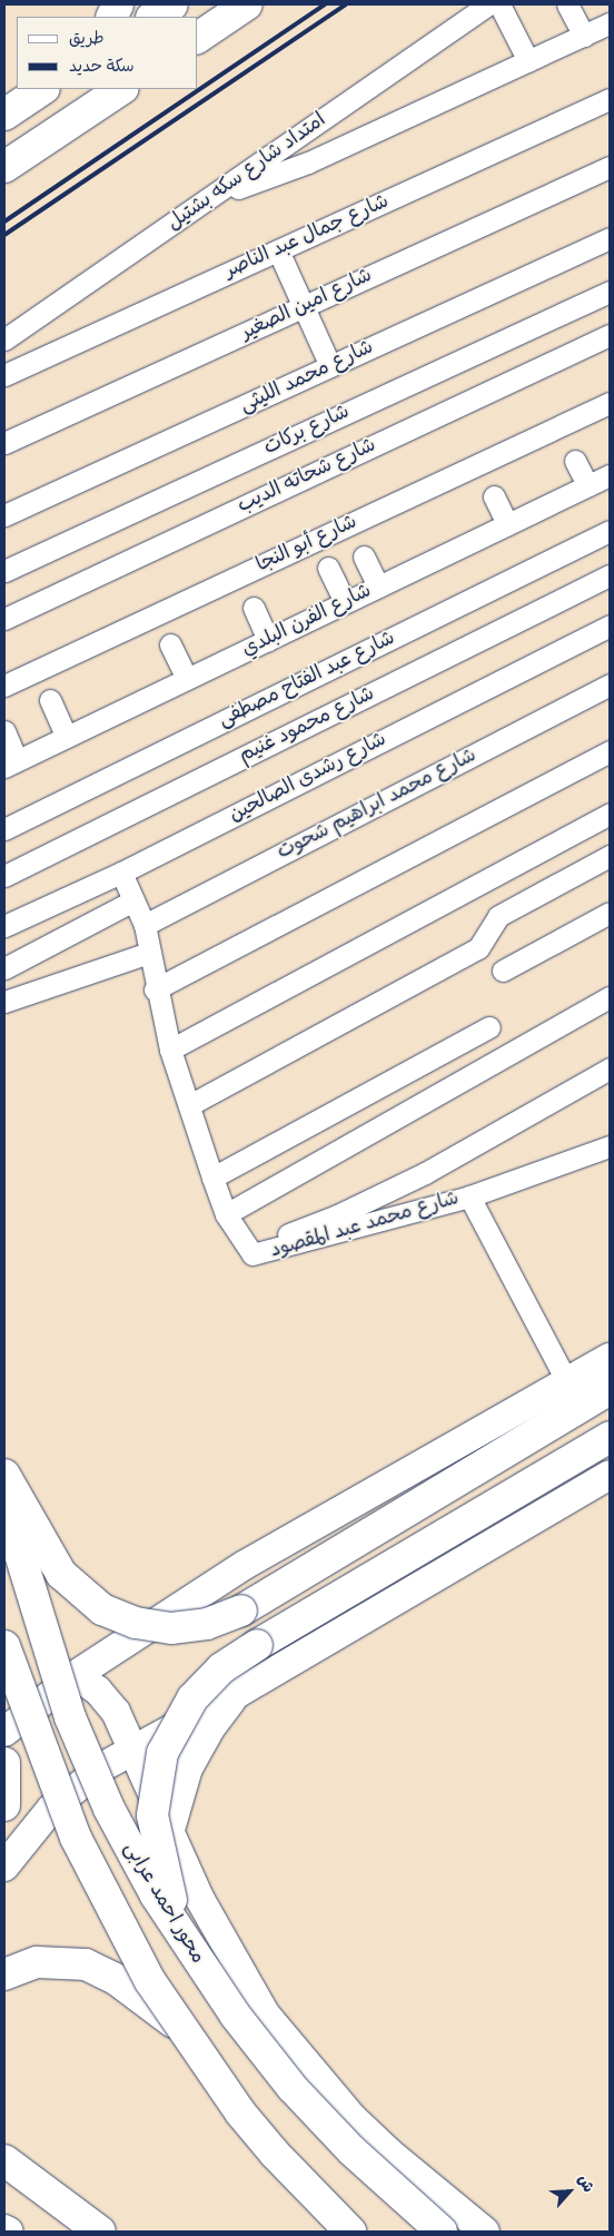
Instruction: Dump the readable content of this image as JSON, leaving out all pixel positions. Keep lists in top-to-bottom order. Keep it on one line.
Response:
{"streets":{"main road":["محور احمد عرابى"],"street":["امتداد شارع سكه بشتيل","شارع جمال عبد الناصر","شارع امين الصغير","شارع محمد الليثى","شارع بركات","شارع شحاته الديب","شارع أبو النجا","شارع الفرن البلدي","شارع عبد الفتاح مصطفى","شارع محمود غنيم","شارع رشدى الصالحين","شارع محمد ابراهيم شحوت","شارع محمد عبد المقصود"]},"crossings":[["شارع رشدى الصالحين","شارع محمد عبد المقصود"],["شارع محمد ابراهيم شحوت","شارع محمد عبد المقصود"]],"legend":["طريق","سكة حديد"],"north":"top right"}
